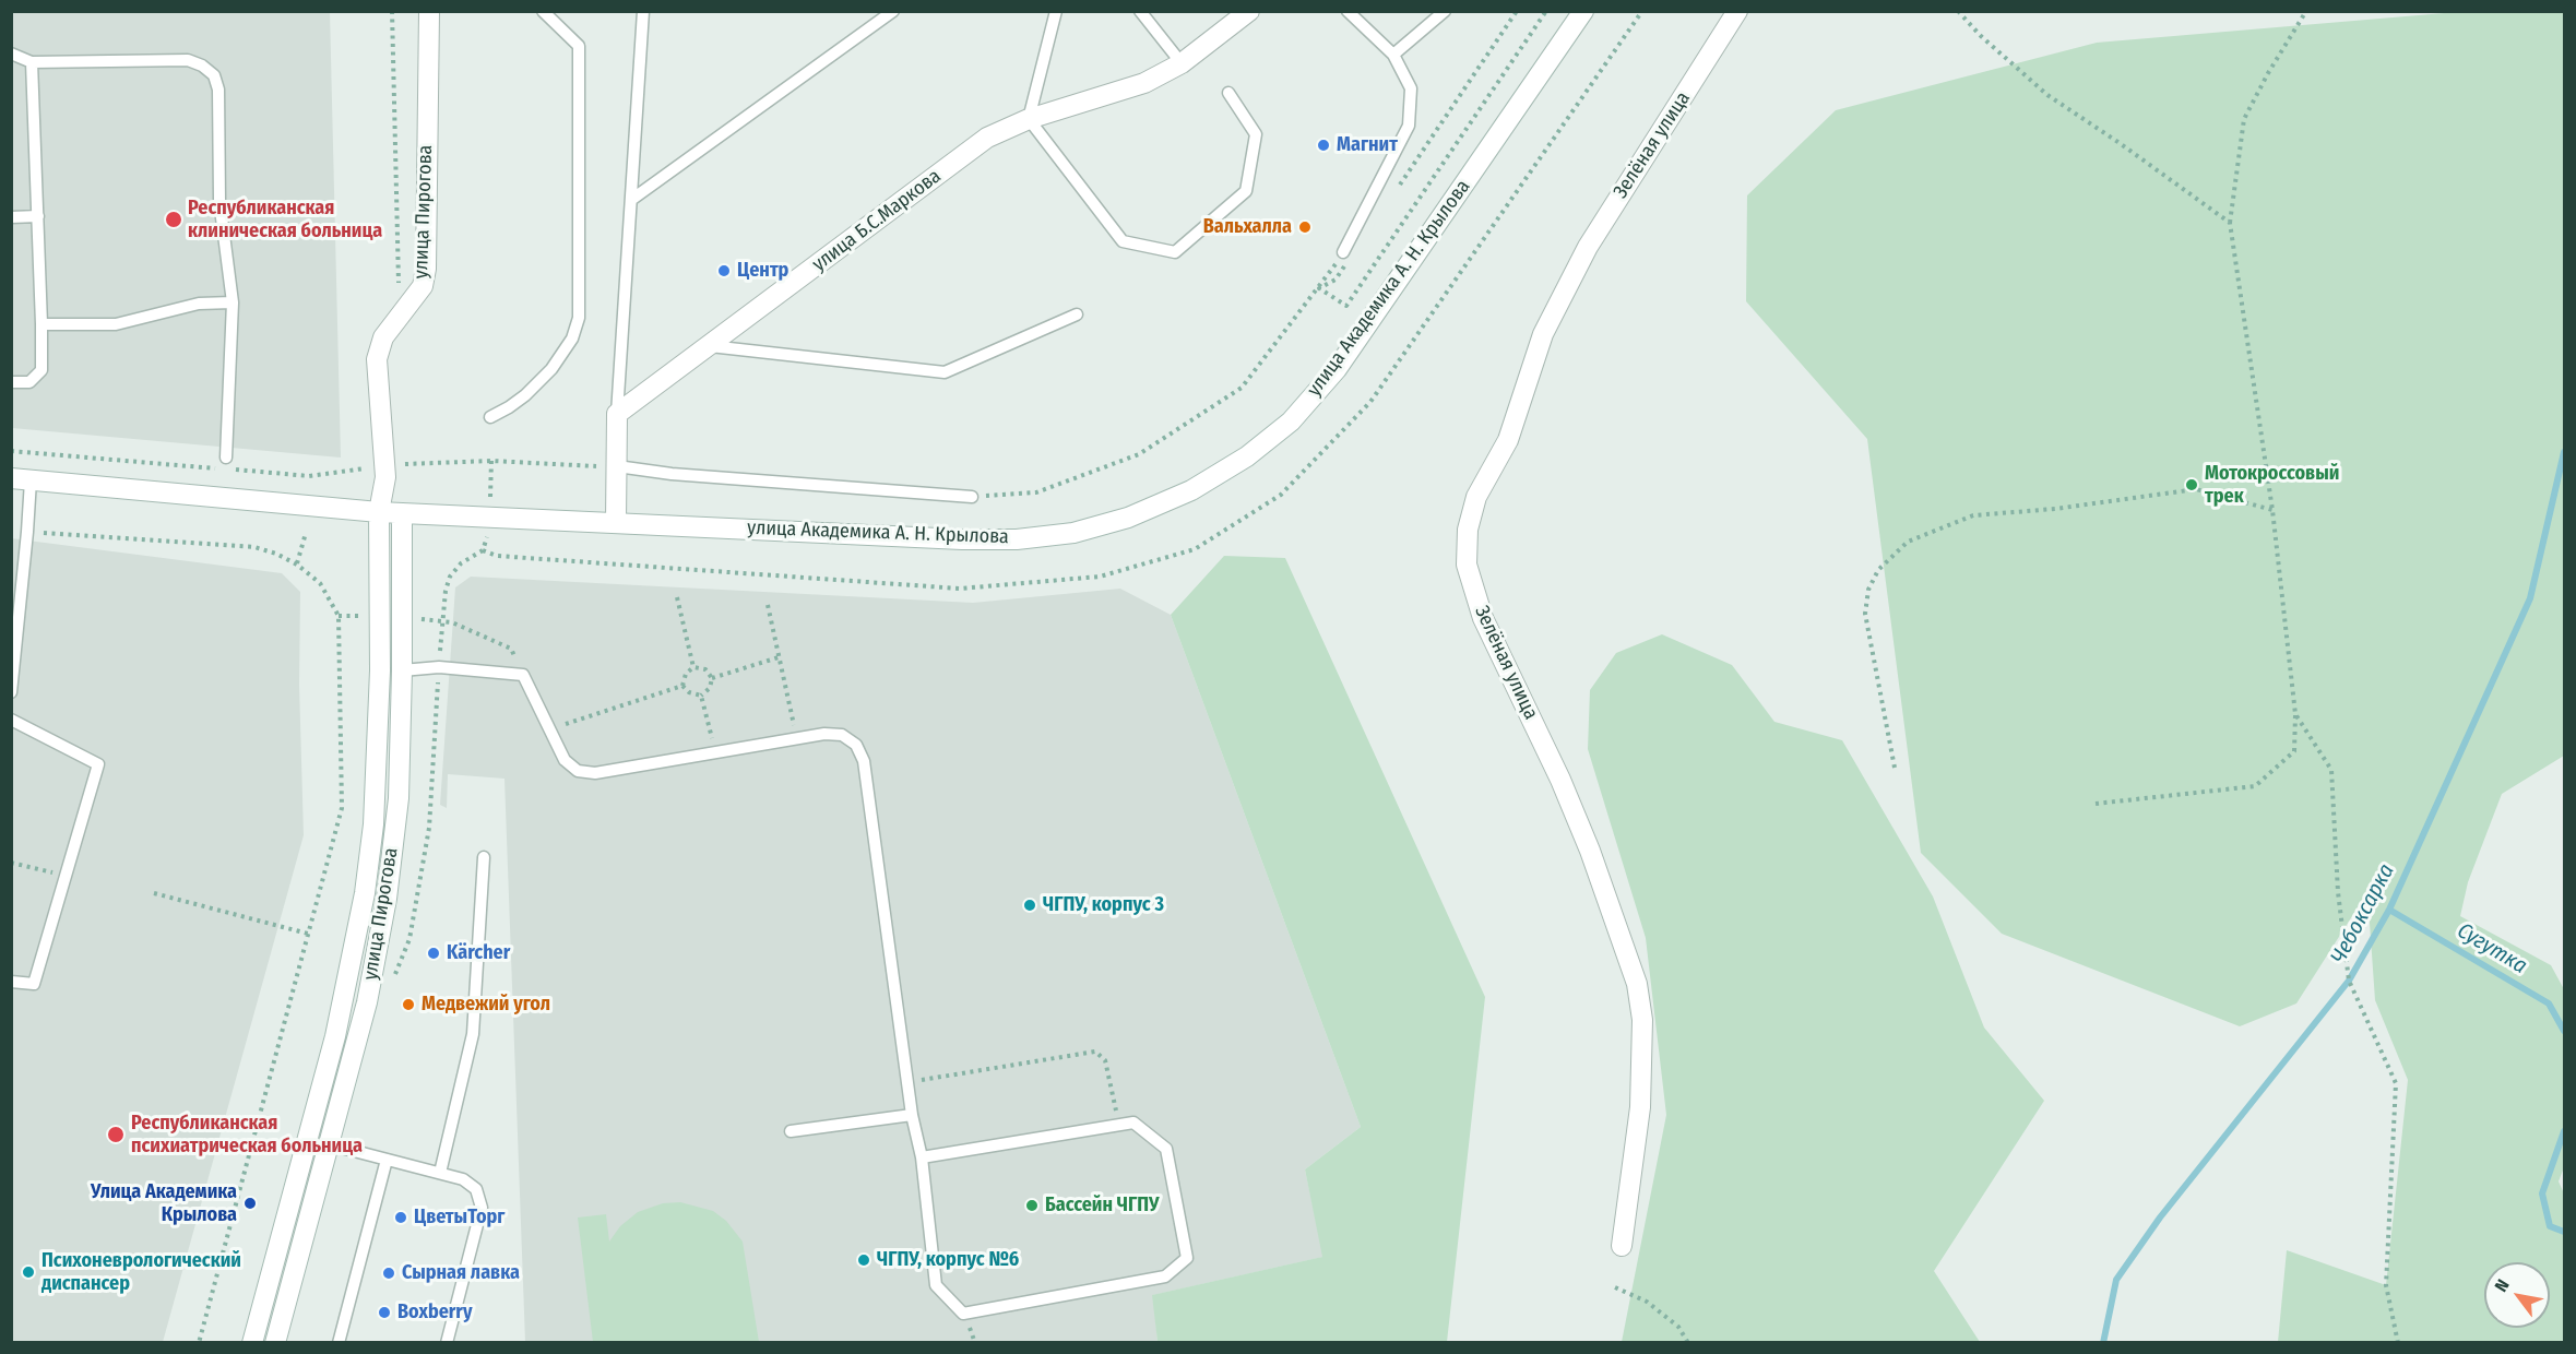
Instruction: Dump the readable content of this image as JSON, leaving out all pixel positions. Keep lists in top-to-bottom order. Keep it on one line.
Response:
{"streets":{"main road":["Зелёная улица","улица Пирогова","улица Б.С.Маркова","улица Академика А. Н. Крылова"]},"crossings":[["улица Пирогова","улица Академика А. Н. Крылова"]],"water":["Чебоксарка","Сугутка"],"places":["Магнит","Республиканская клиническая больница","Вальхалла","Центр","Мотокроссовый трек","ЧГПУ, корпус 3","Kärcher","Медвежий угол","Республиканская психиатрическая больница","Улица Академика Крылова","Бассейн ЧГПУ","ЦветыТорг","ЧГПУ, корпус №6","Психоневрологический диспансер","Сырная лавка","Boxberry"],"north":"top left"}
